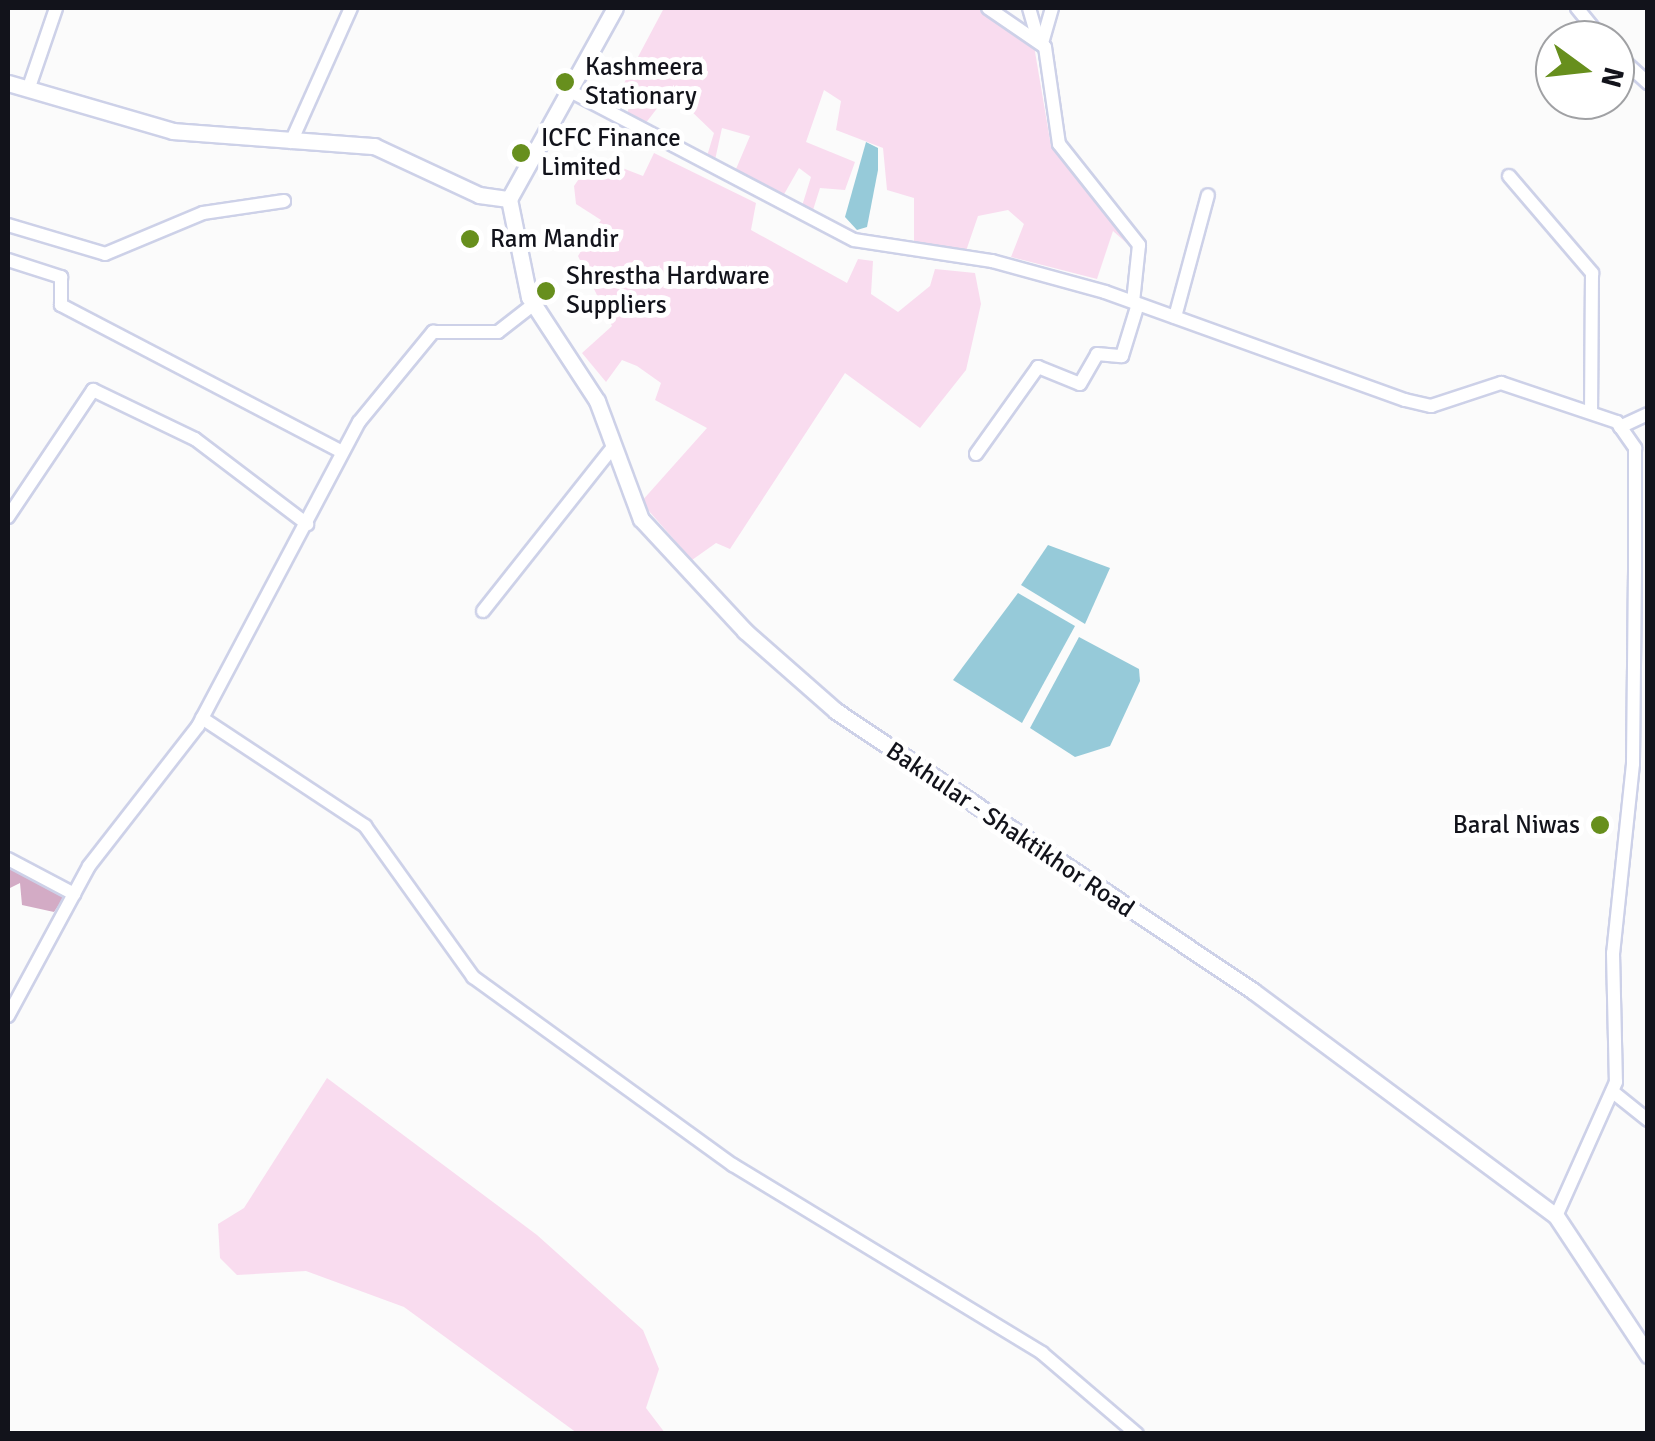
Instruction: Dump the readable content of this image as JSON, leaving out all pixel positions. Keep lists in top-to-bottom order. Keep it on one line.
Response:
{"streets":{"street":["Bakhular - Shaktikhor Road"]},"places":["Kashmeera Stationary","ICFC Finance Limited","Ram Mandir","Shrestha Hardware Suppliers","Baral Niwas"],"north":"right"}
